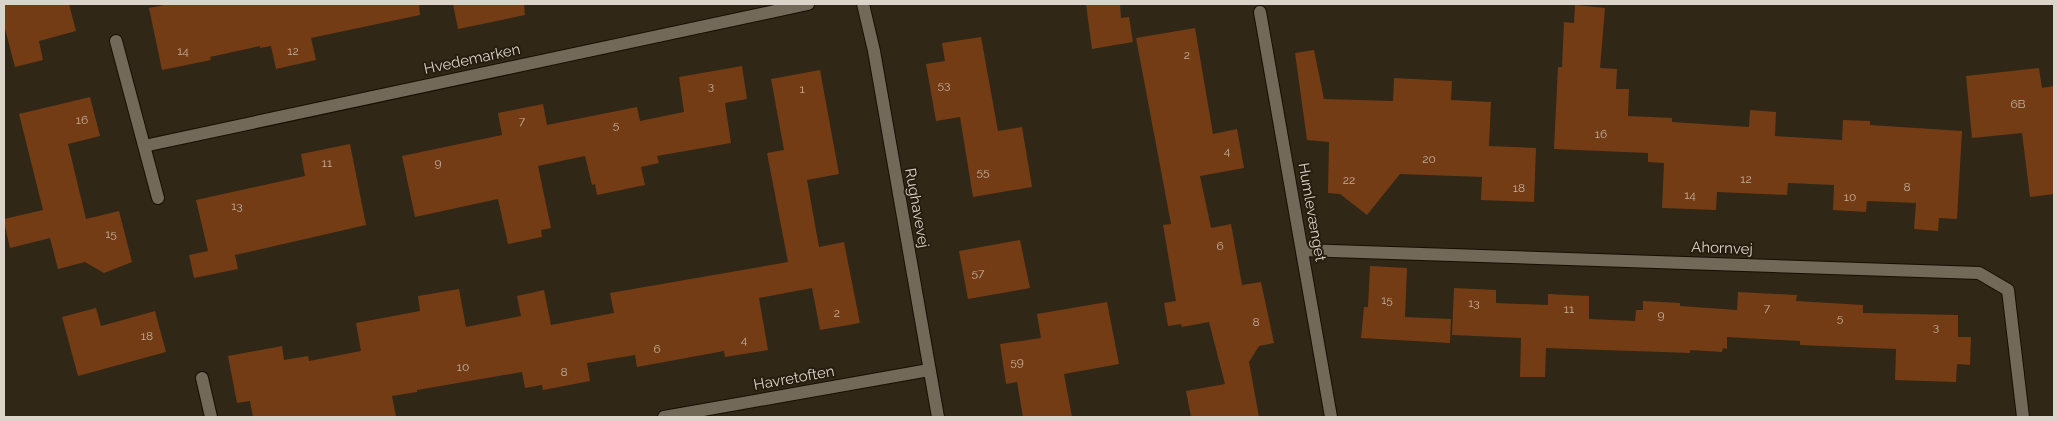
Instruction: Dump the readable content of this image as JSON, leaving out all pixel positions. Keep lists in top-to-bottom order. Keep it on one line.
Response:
{"streets":{"street":["Hvedemarken","Rughavevej","Humlevænget","Ahornvej","Havretoften"]},"crossings":[["Rughavevej","Havretoften"],["Humlevænget","Ahornvej"]],"house_numbers":["14","12","2","53","3","1","6B","16","7","5","16","4","20","11","9","55","12","22","8","18","14","10","13","15","6","57","15","13","7","11","2","9","5","8","3","18","4","6","59","10","8"]}
